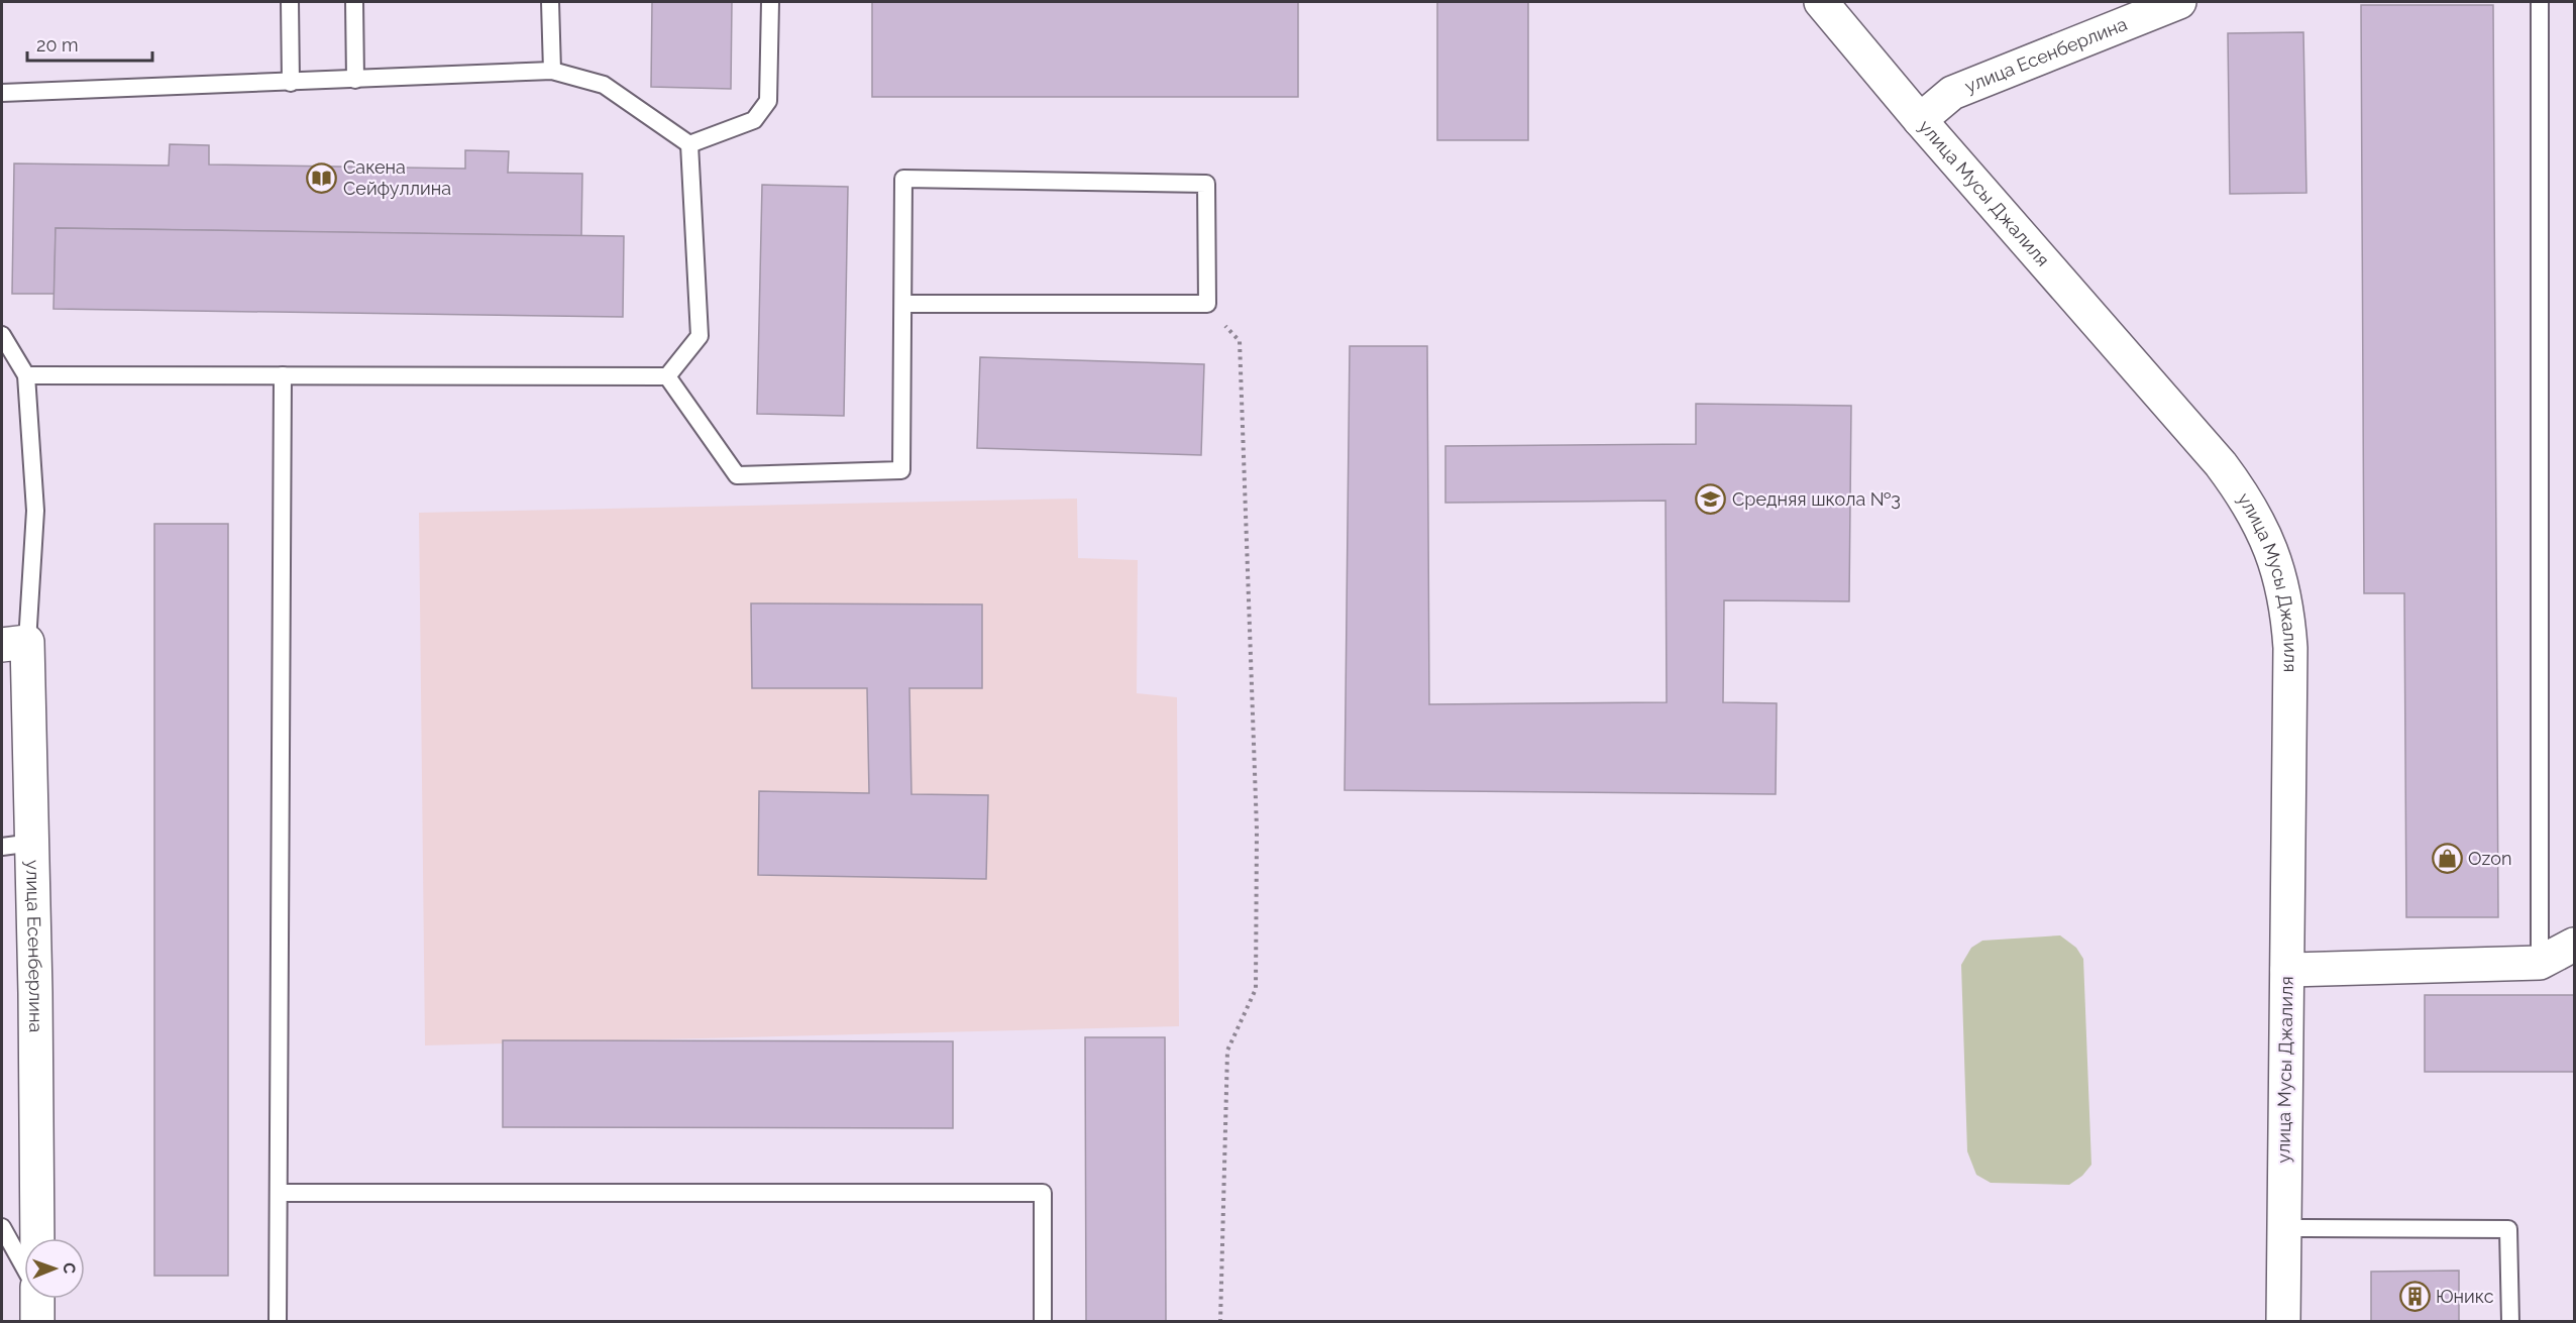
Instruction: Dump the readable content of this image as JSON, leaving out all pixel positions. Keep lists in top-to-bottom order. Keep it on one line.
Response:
{"streets":{"street":["улица Есенберлина","улица Мусы Джалиля"]},"crossings":[["улица Есенберлина","улица Мусы Джалиля"]],"places":{"library":["Сакена Сейфуллина"],"school or university":["Средняя школа №3"],"shop":["Ozon"],"building":["Юникс"]},"scale_bar":"20 m","north":"right"}
